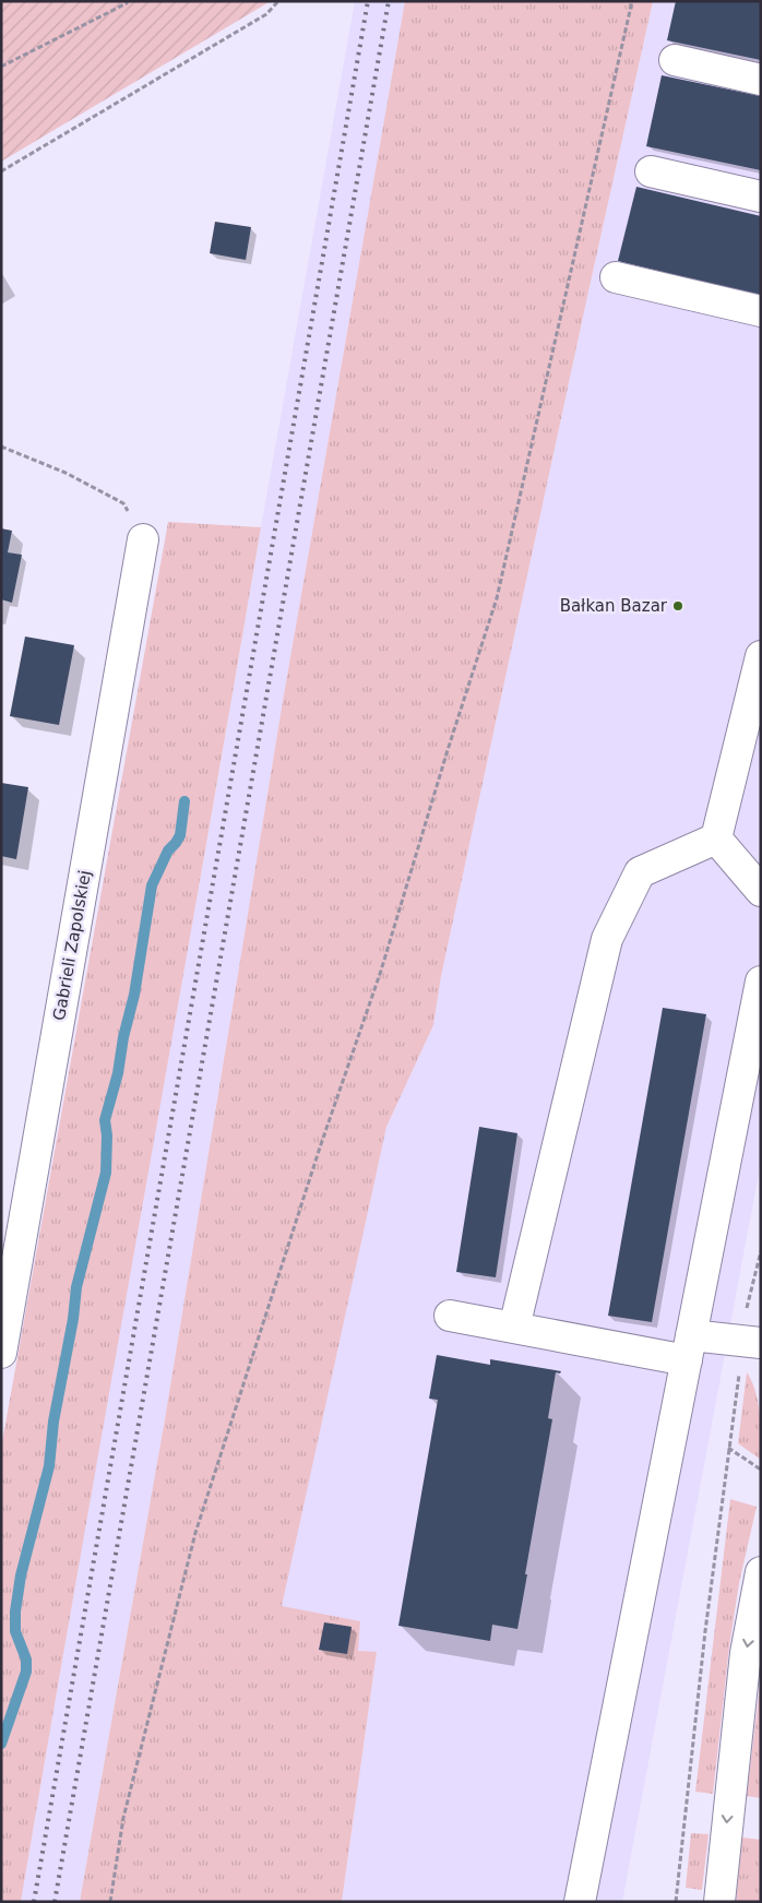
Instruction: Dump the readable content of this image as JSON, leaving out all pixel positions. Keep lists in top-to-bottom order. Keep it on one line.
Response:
{"streets":{"street":["Gabrieli Zapolskiej"]},"places":["Bałkan Bazar"]}
